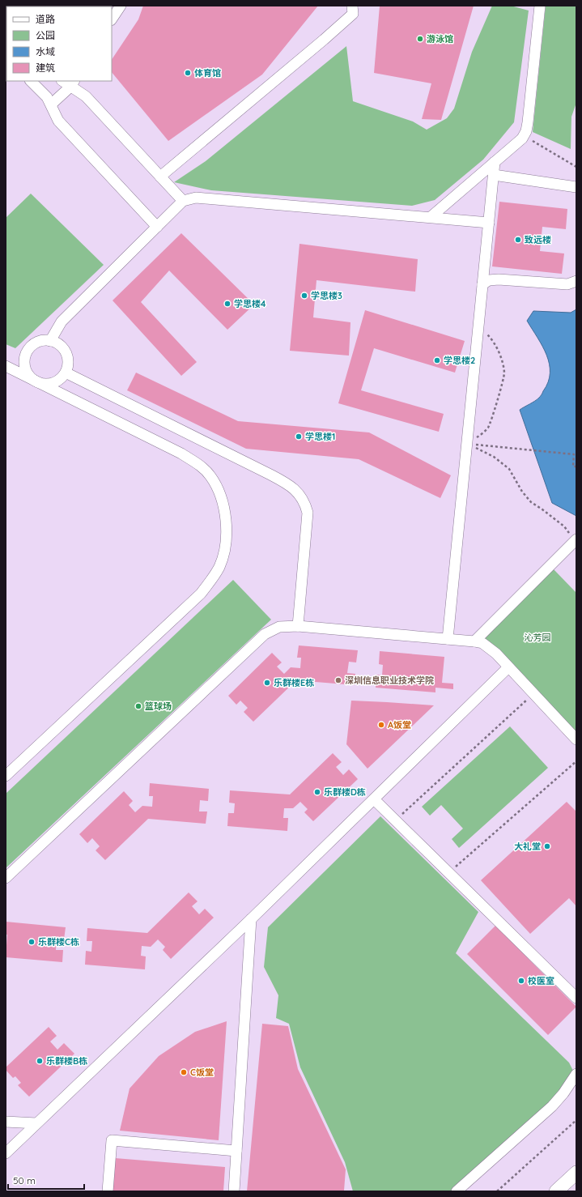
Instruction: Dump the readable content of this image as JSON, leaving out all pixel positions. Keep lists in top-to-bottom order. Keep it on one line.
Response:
{"parks":["沁芳园"],"places":["游泳馆","体育馆","致远楼","学思楼3","学思楼4","学思楼2","学思楼1","深圳信息职业技术学院","乐群楼E栋","篮球场","A饭堂","乐群楼D栋","大礼堂","乐群楼C栋","校医室","乐群楼B栋","C饭堂"],"legend":["道路","公园","水域","建筑"],"scale_bar":"50 m"}
